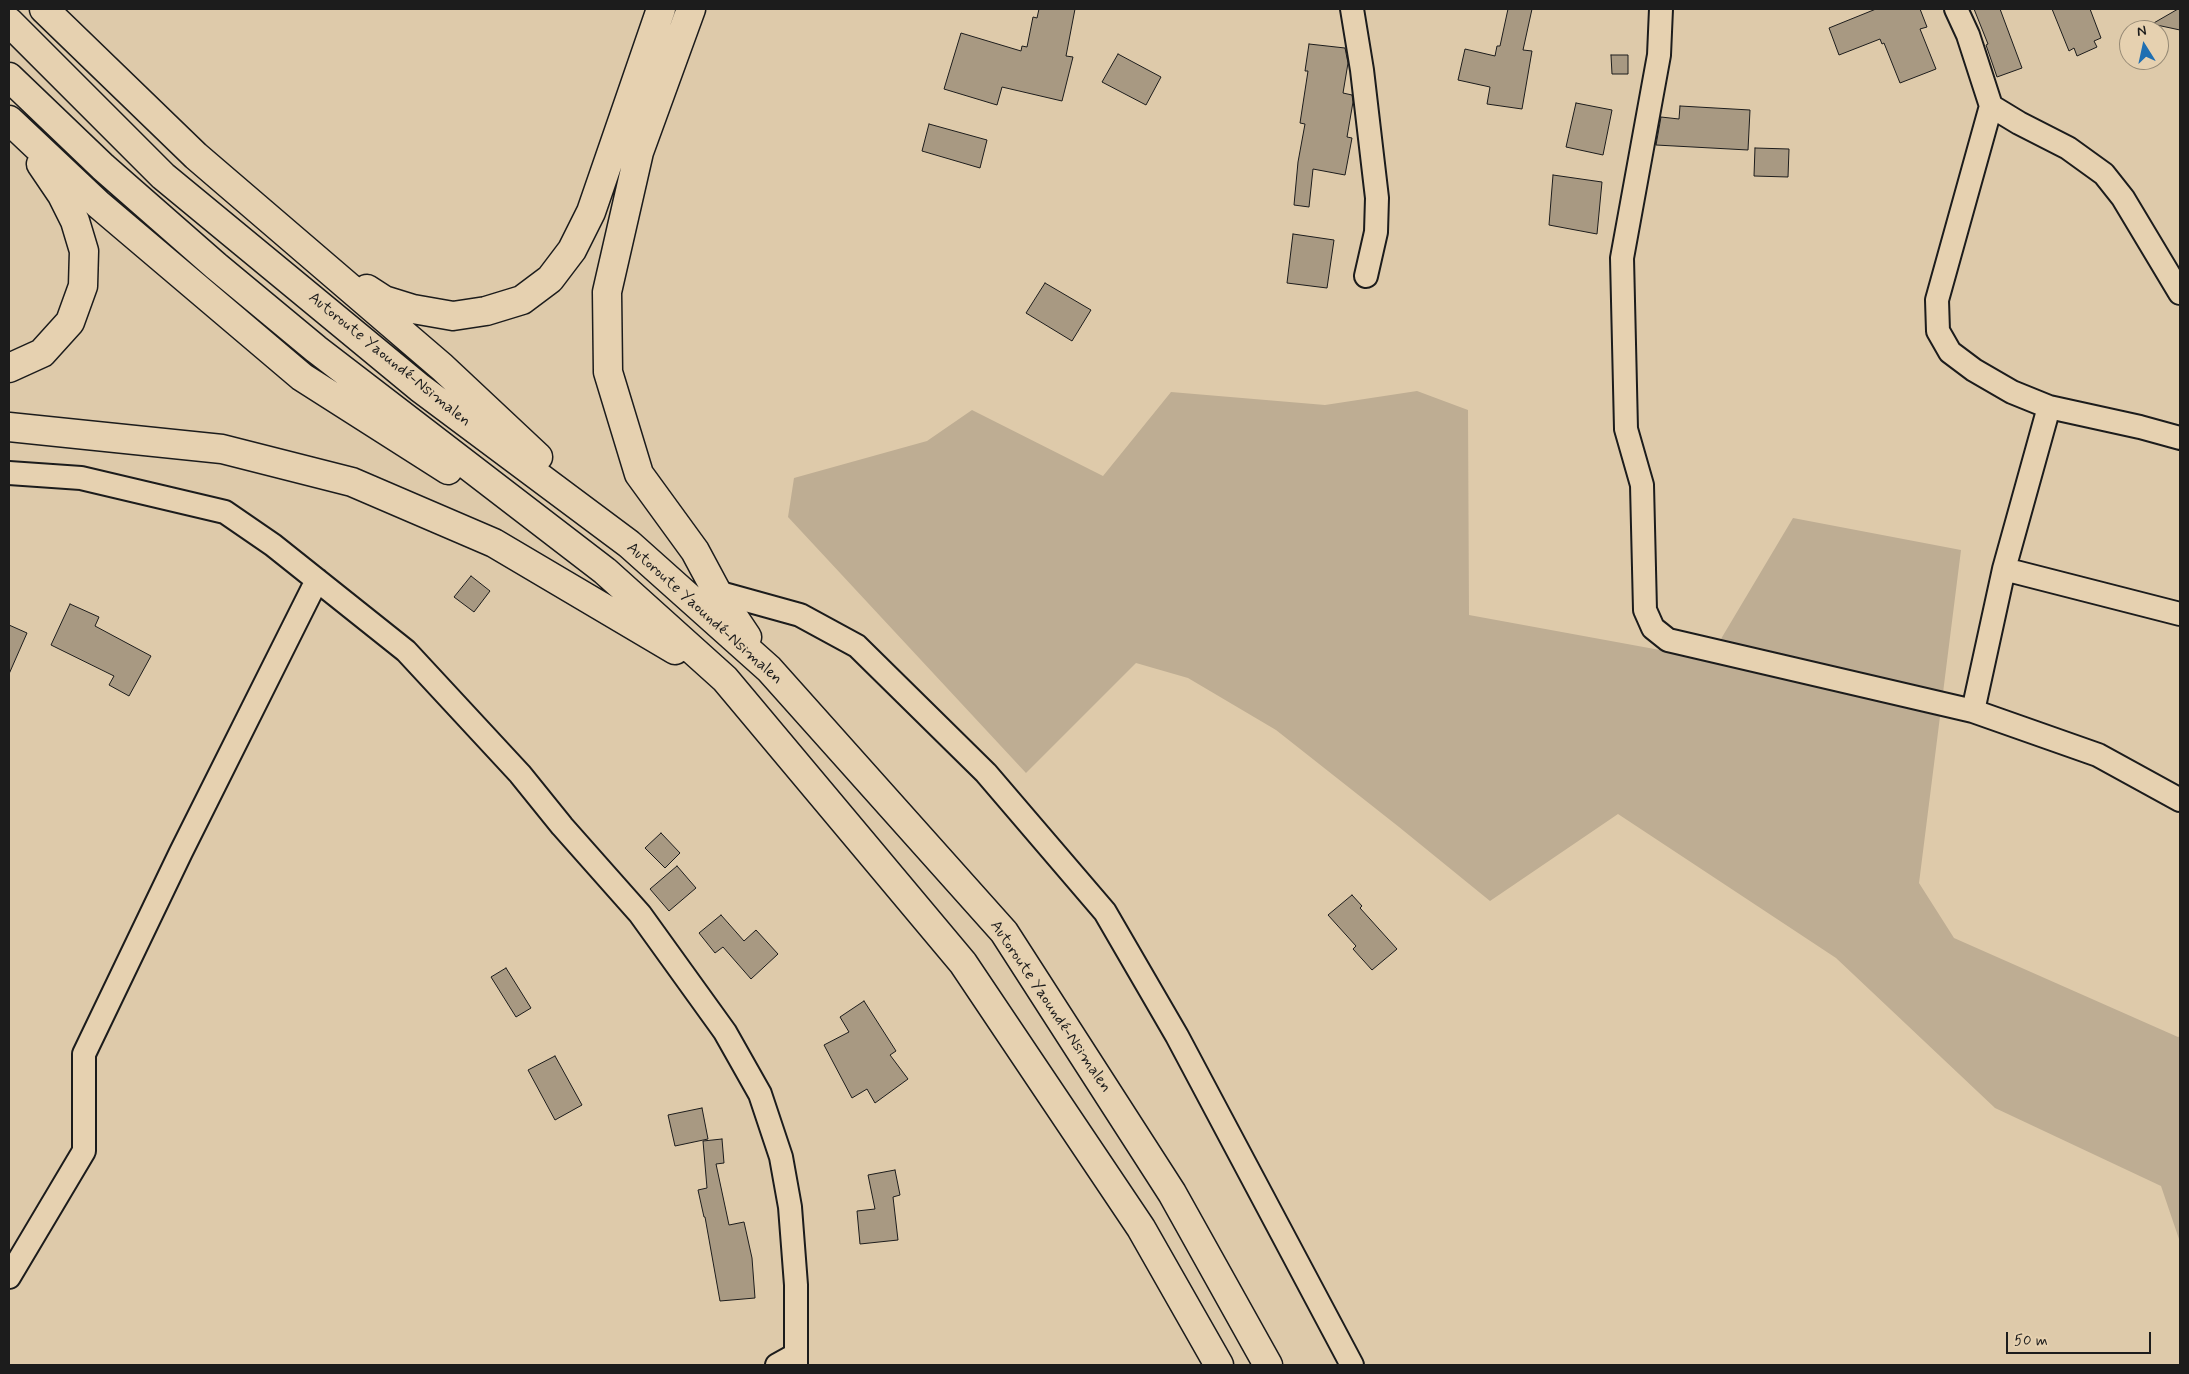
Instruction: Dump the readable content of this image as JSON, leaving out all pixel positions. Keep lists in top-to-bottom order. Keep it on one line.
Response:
{"streets":{"highway":["Autoroute Yaoundé-Nsimalen"]},"scale_bar":"50 m","north":"top"}
